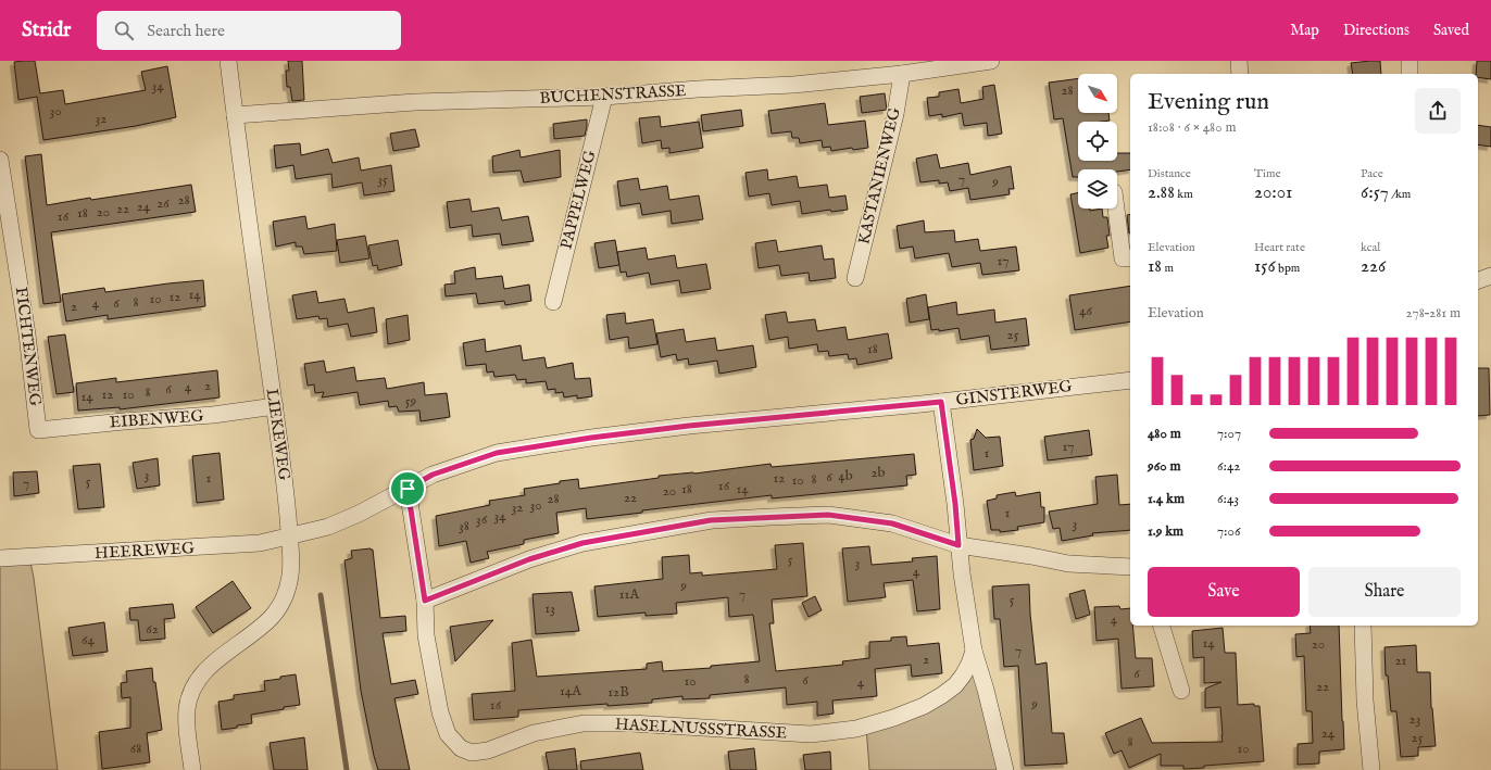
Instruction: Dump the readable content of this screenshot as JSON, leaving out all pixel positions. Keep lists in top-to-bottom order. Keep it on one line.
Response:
{"streets":{"street":["BUCHENSTRASSE","KASTANIENWEG","PAPPELWEG","FICHTENWEG","GINSTERWEG","EIBENWEG","LIEKEWEG","HEEREWEG","HASELNUSSSTRASSE"]},"crossings":[["BUCHENSTRASSE","KASTANIENWEG"],["BUCHENSTRASSE","PAPPELWEG"],["BUCHENSTRASSE","LIEKEWEG"],["FICHTENWEG","EIBENWEG"],["GINSTERWEG","LIEKEWEG"],["GINSTERWEG","HEEREWEG"],["EIBENWEG","LIEKEWEG"],["LIEKEWEG","HEEREWEG"]],"house_numbers":["34","28","30","32","35","7","9","28","26","24","22","20","18","16","17","14","12","10","8","4","6","2","46","25","18","2","4","6","8","12","10","14","59","17","1","2b","3","4b","6","1","12","8","10","5","7","16","18","14","20","22","28","30","32","1","34","36","3","38","5","3","4","9","11A","7","5","13","4","62","64","14","20","7","2","21","6","8","6","10","4","22","14A","12B","9","16","23","24","25","8","68","10"],"north":"bottom right","page":{"header":"Stridr","search":"Search here","nav":["Map","Directions","Saved"],"heading":["Evening run","18:08 · 6 × 480 m"],"stats":[["Distance","2.88 km"],["Time","20:01"],["Pace","6:57 /km"],["Elevation","18 m"],["Heart rate","156 bpm"],["kcal","226"]],"chart":["Elevation","278–281 m"],"list":[{"name":"480 m","note":"7:07"},{"name":"960 m","note":"6:42"},{"name":"1.4 km","note":"6:43"},{"name":"1.9 km","note":"7:06"}],"buttons":["Save","Share"]}}
